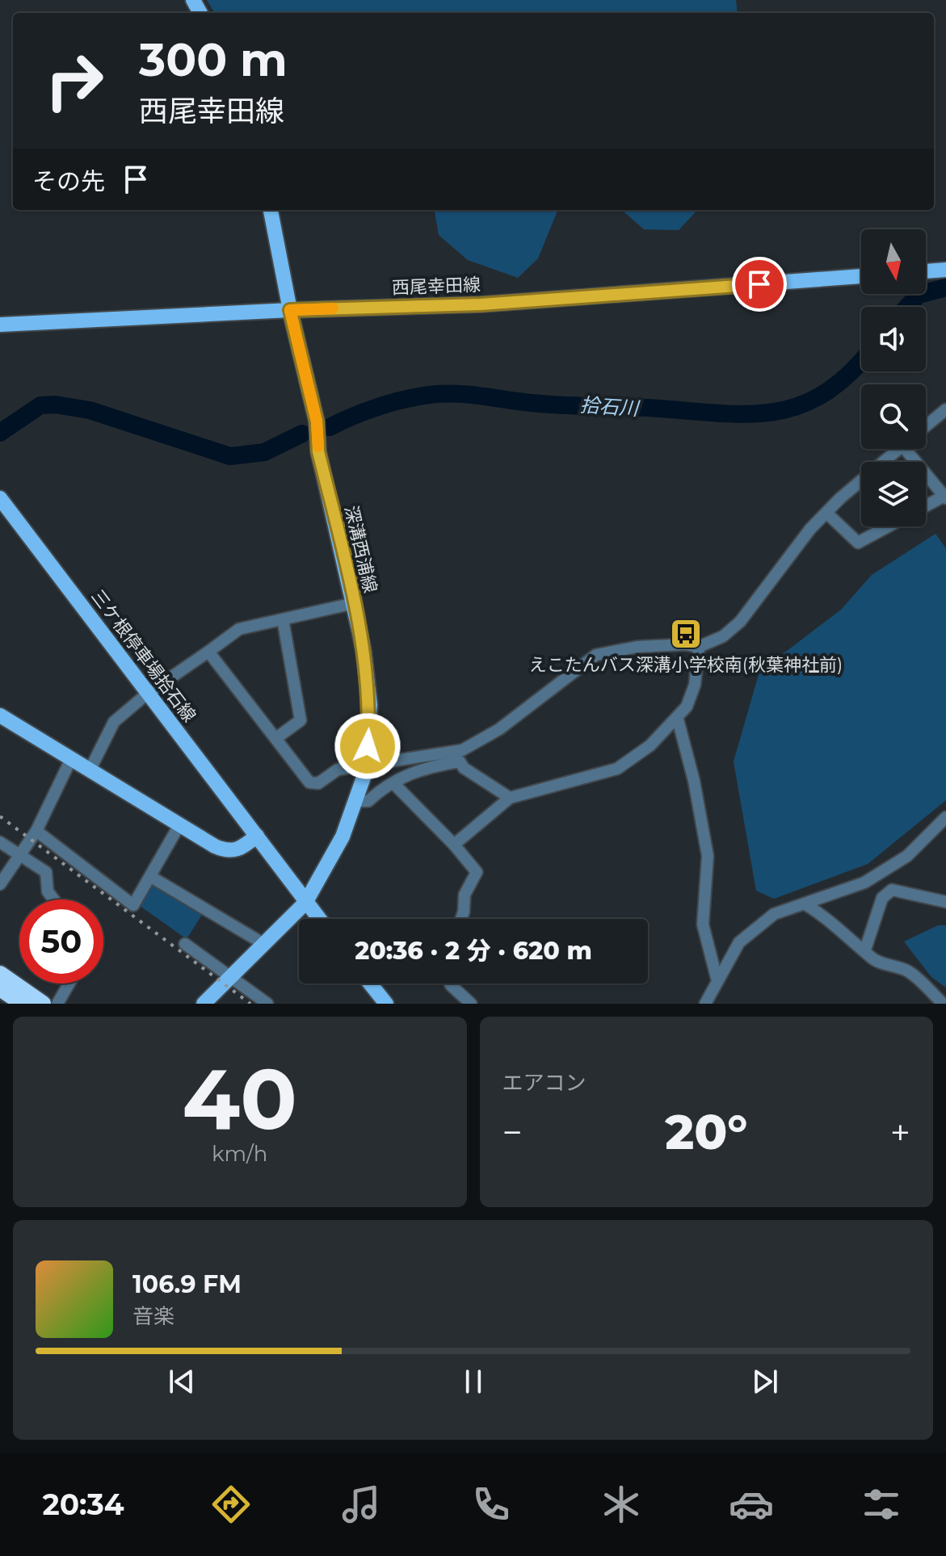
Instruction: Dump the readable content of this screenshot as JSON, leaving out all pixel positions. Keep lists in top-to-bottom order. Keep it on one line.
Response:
{"streets":{"main road":["西尾幸田線","深溝西浦線","三ケ根停車場拾石線"]},"crossings":[["西尾幸田線","深溝西浦線"],["深溝西浦線","三ケ根停車場拾石線"]],"water":["拾石川"],"places":{"bus stop":["えこたんバス深溝小学校南(秋葉神社前)"]},"north":"bottom","page":{"turn":["300 m","西尾幸田線"],"then":"その先","limit":"50","trip":"20:36 · 2 分 · 620 m","tile":[["40","km/h"],"エアコン"],"heat":["−","20°","+"],"song":["106.9 FM","音楽"],"tabs":"20:34"}}
